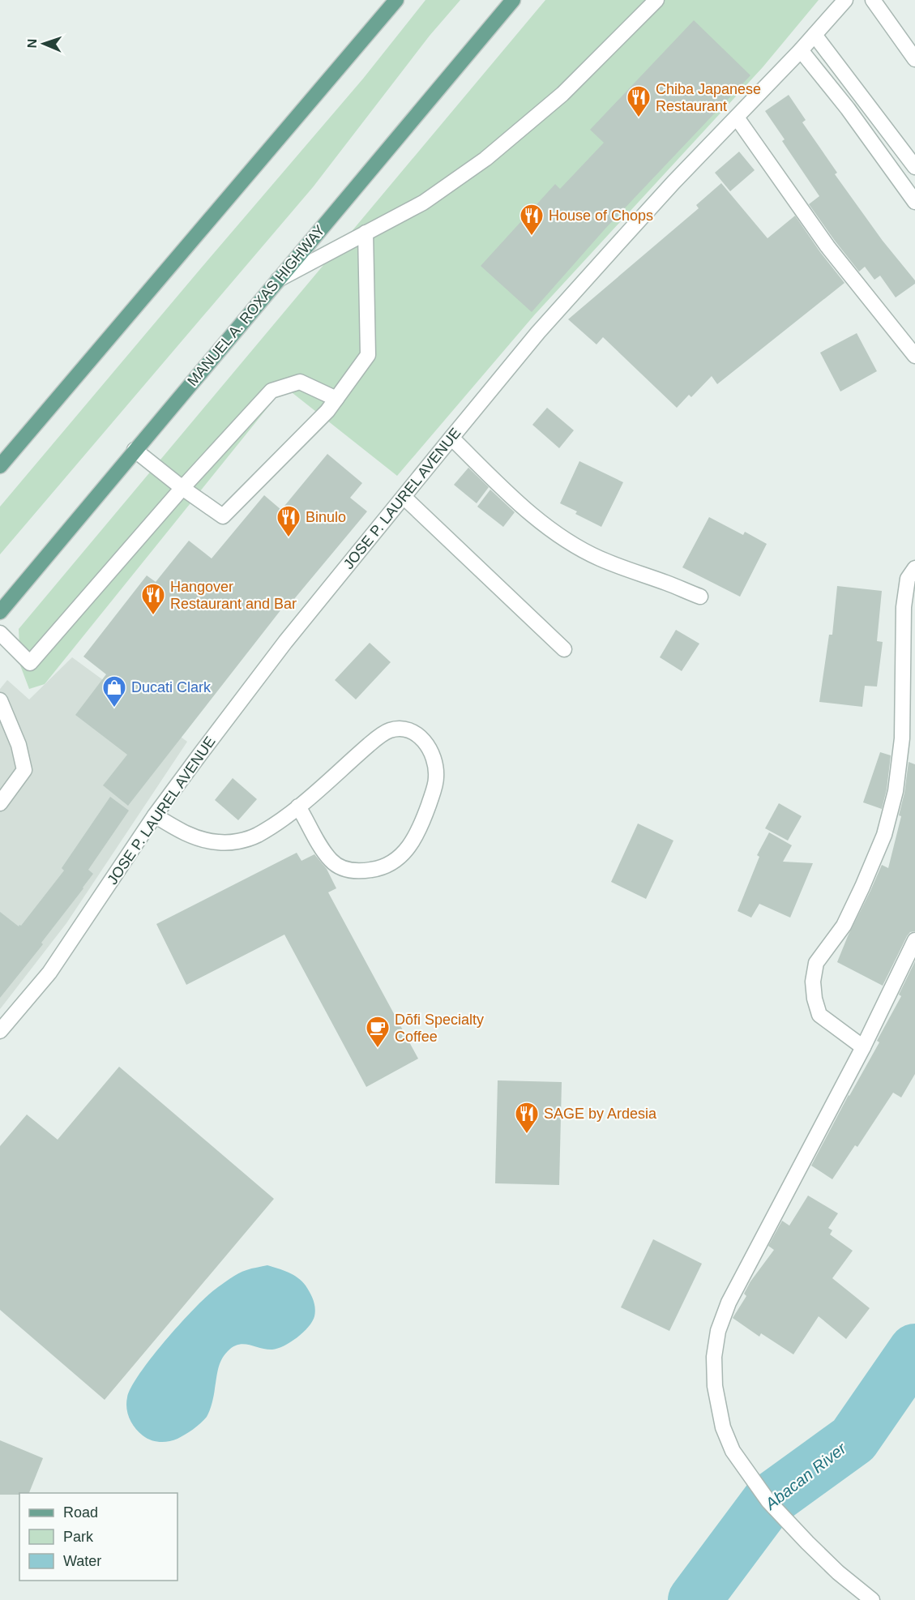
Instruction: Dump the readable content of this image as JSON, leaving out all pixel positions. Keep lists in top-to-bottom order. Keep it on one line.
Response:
{"streets":{"main road":["MANUEL A. ROXAS HIGHWAY"],"street":["JOSE P. LAUREL AVENUE"]},"water":["Abacan River"],"places":{"restaurant":["Chiba Japanese Restaurant","House of Chops","Binulo","Hangover Restaurant and Bar","SAGE by Ardesia"],"shop":["Ducati Clark"],"cafe":["Dōfi Specialty Coffee"]},"legend":["Road","Park","Water"],"north":"left"}
